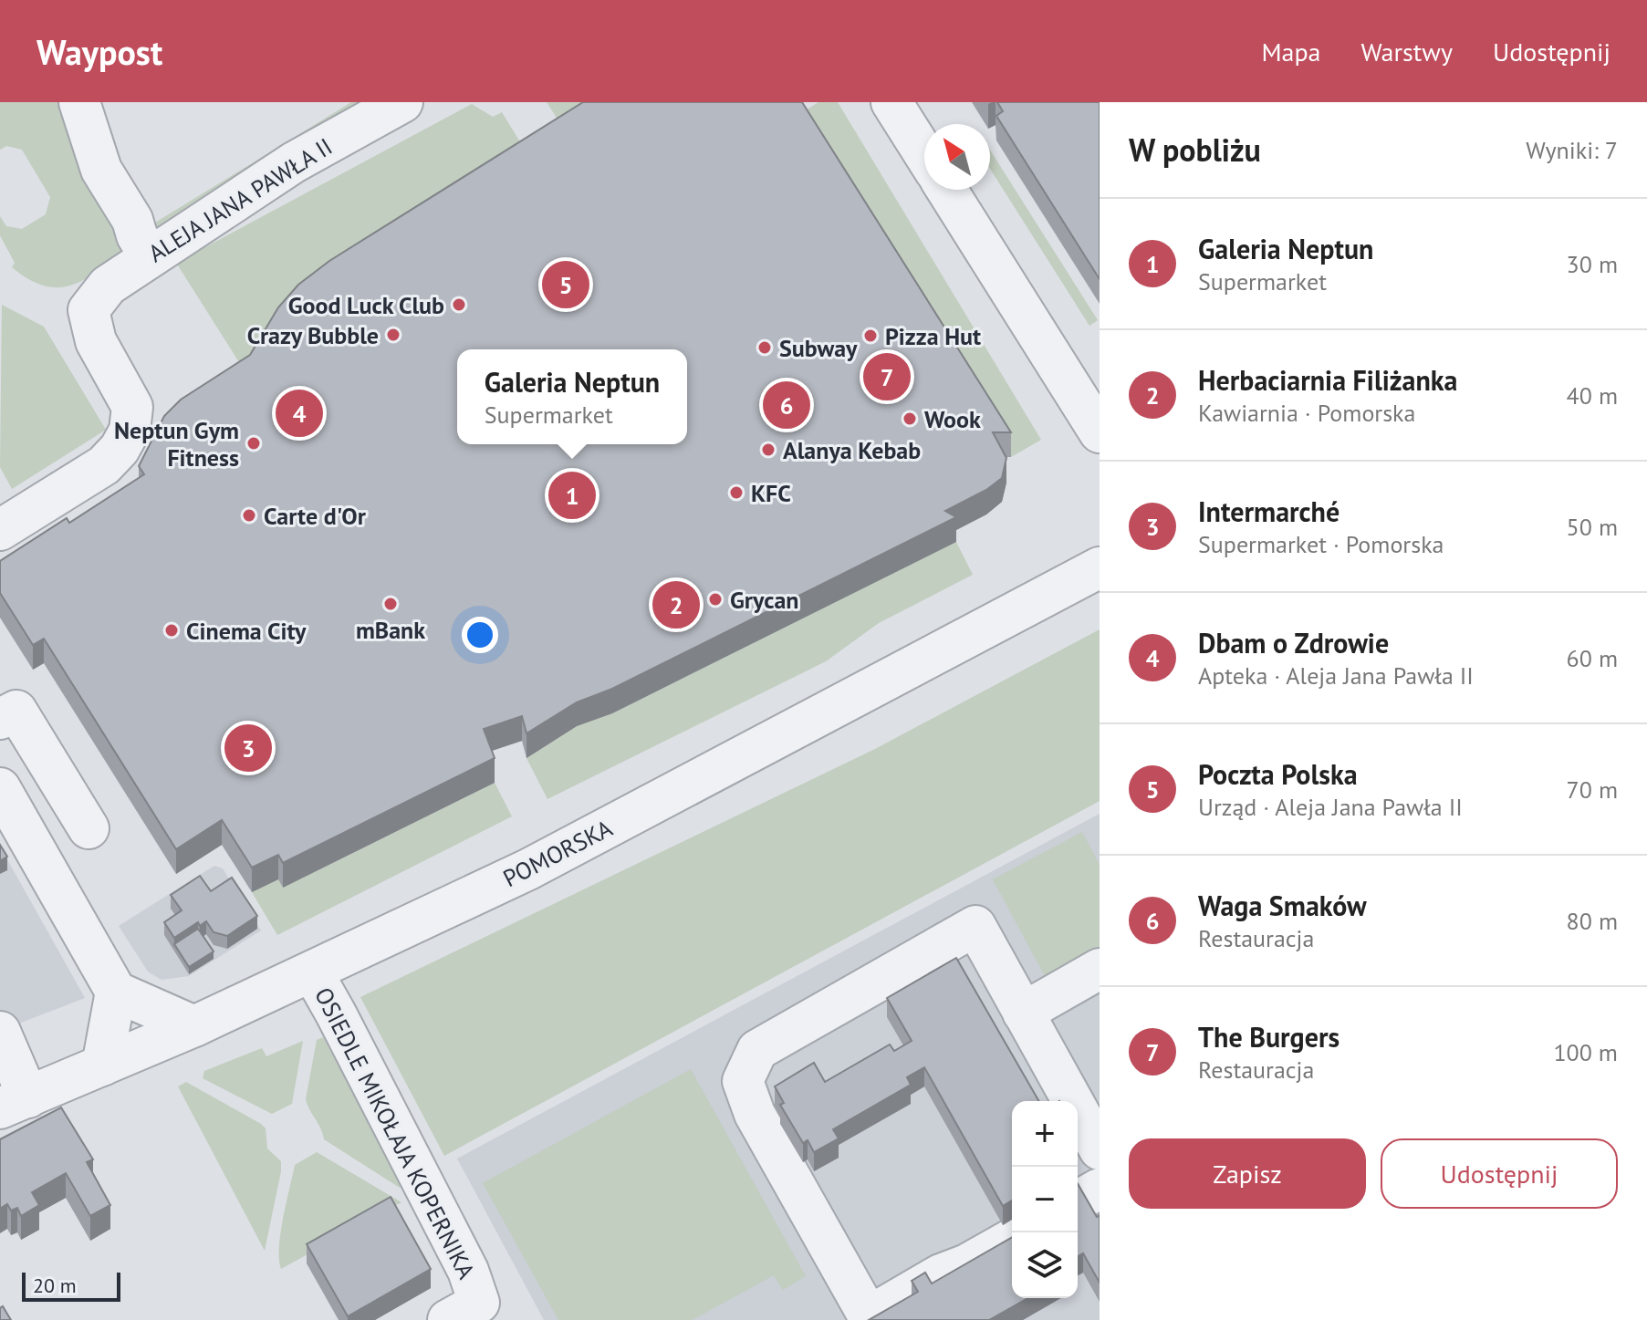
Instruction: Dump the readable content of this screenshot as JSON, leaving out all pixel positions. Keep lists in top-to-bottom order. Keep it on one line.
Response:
{"streets":{"street":["ALEJA JANA PAWŁA II","POMORSKA","OSIEDLE MIKOŁAJA KOPERNIKA"]},"crossings":[["POMORSKA","OSIEDLE MIKOŁAJA KOPERNIKA"]],"places":["Good Luck Club","Crazy Bubble","Pizza Hut","Subway","Wook","Neptun Gym Fitness","Alanya Kebab","KFC","Carte d'Or","Grycan","mBank","Cinema City"],"scale_bar":"20 m","north":"top left","page":{"header":"Waypost","nav":["Mapa","Warstwy","Udostępnij"],"heading":["W pobliżu","Wyniki: 7"],"list":[{"mark":"1","name":"Galeria Neptun","note":"Supermarket","value":"30 m"},{"mark":"2","name":"Herbaciarnia Filiżanka","note":"Kawiarnia · Pomorska","value":"40 m"},{"mark":"3","name":"Intermarché","note":"Supermarket · Pomorska","value":"50 m"},{"mark":"4","name":"Dbam o Zdrowie","note":"Apteka · Aleja Jana Pawła II","value":"60 m"},{"mark":"5","name":"Poczta Polska","note":"Urząd · Aleja Jana Pawła II","value":"70 m"},{"mark":"6","name":"Waga Smaków","note":"Restauracja","value":"80 m"},{"mark":"7","name":"The Burgers","note":"Restauracja","value":"100 m"}],"pins":["5","7","6","4","1","2","3"],"popup":["Galeria Neptun","Supermarket"],"map_buttons":["+","−"],"buttons":["Zapisz","Udostępnij"],"scale":"20 m"}}
